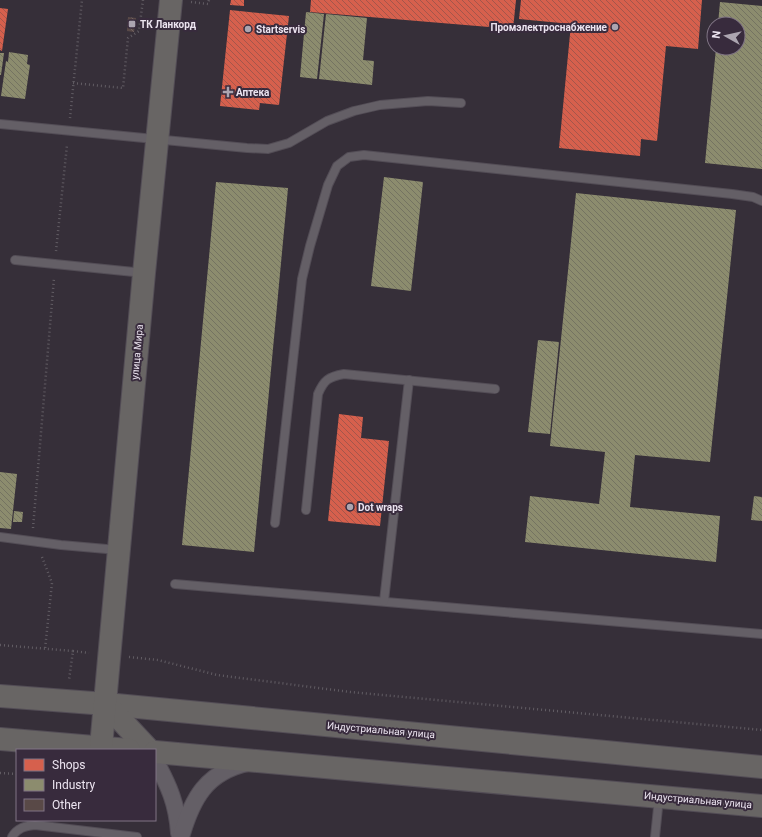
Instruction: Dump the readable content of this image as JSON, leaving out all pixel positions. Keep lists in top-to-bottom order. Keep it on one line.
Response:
{"streets":{"main road":["улица Мира","Индустриальная улица"]},"crossings":[["улица Мира","Индустриальная улица"]],"places":{"transit":["ТК Ланкорд"],"other":["Промэлектроснабжение","Startservis","Dot wraps"],"health":["Аптека"]},"legend":["Shops","Industry","Other"],"north":"left"}
